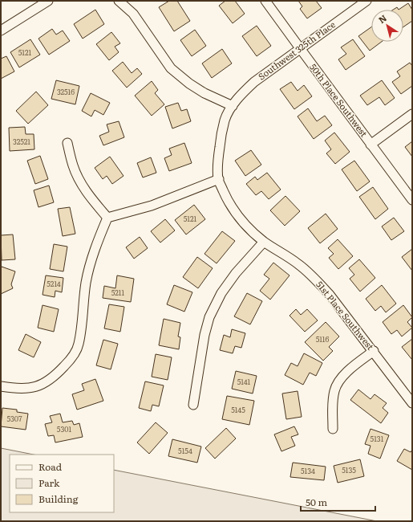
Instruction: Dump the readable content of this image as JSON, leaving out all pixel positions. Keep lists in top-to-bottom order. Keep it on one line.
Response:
{"streets":{"street":["Southwest 325th Place","50th Place Southwest","51st Place Southwest"]},"crossings":[["Southwest 325th Place","50th Place Southwest"],["Southwest 325th Place","51st Place Southwest"]],"house_numbers":["5121","32516","32521","5121","5214","5211","5116","5141","5145","5307","5301","5131","5154","5135","5134"],"legend":["Road","Park","Building"],"scale_bar":"50 m","north":"top left"}
